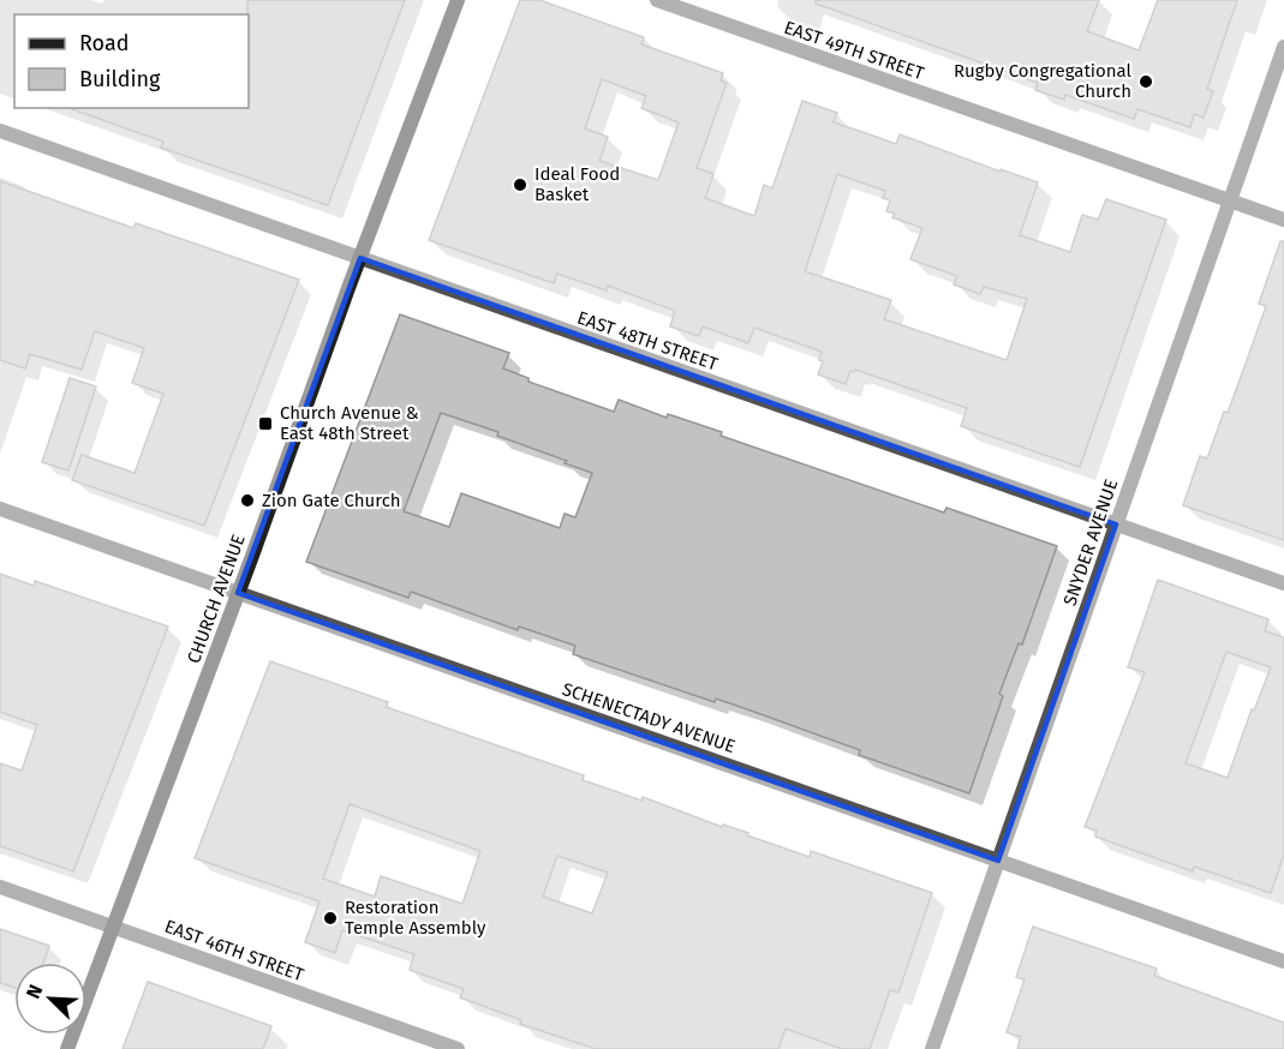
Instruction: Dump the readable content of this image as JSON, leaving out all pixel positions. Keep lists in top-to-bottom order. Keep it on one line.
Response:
{"streets":{"main road":["CHURCH AVENUE"],"street":["EAST 49TH STREET","EAST 48TH STREET","SNYDER AVENUE","SCHENECTADY AVENUE","EAST 46TH STREET"]},"crossings":[["EAST 49TH STREET","SNYDER AVENUE"],["EAST 48TH STREET","SNYDER AVENUE"],["EAST 48TH STREET","CHURCH AVENUE"],["SNYDER AVENUE","SCHENECTADY AVENUE"],["CHURCH AVENUE","SCHENECTADY AVENUE"],["CHURCH AVENUE","EAST 46TH STREET"]],"places":{"other":["Rugby Congregational Church","Ideal Food Basket","Zion Gate Church","Restoration Temple Assembly"],"transit":["Church Avenue & East 48th Street"]},"legend":["Road","Building"],"north":"top left"}
